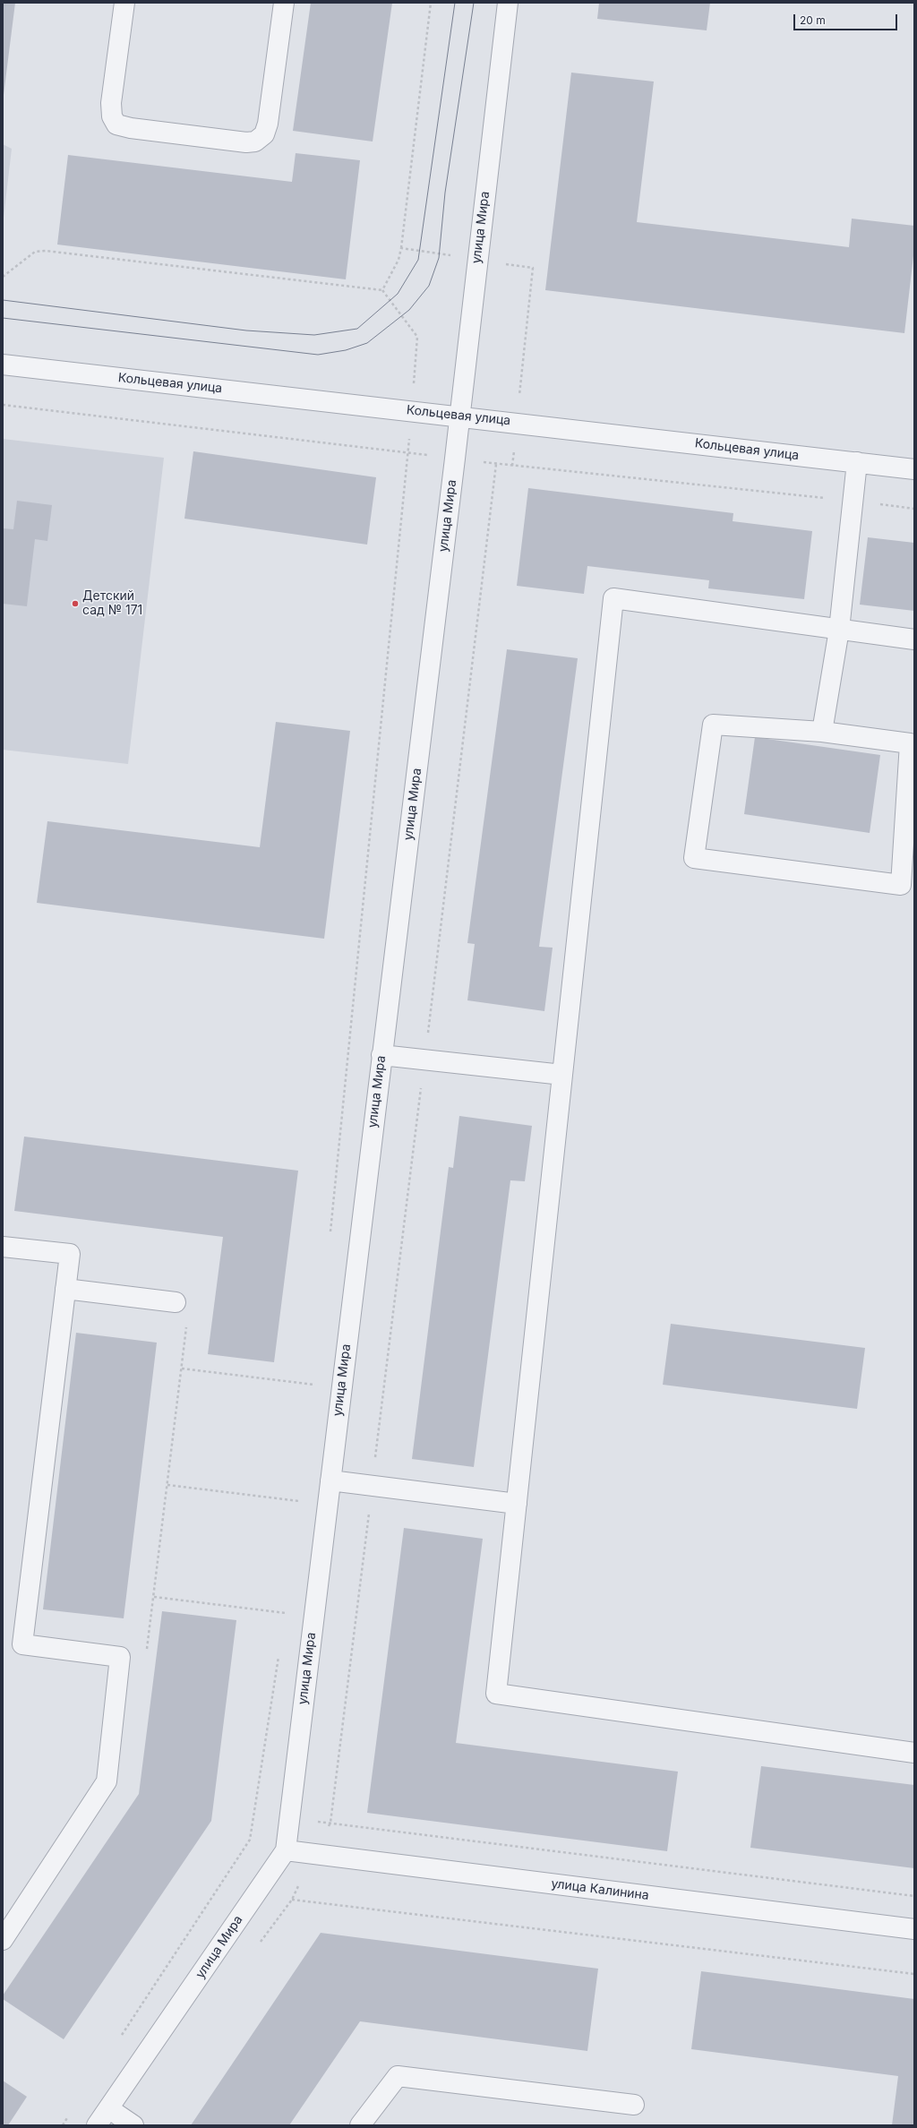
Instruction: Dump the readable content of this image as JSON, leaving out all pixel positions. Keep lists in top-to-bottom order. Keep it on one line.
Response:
{"streets":{"street":["улица Мира","Кольцевая улица","улица Калинина"]},"crossings":[["улица Мира","Кольцевая улица"],["улица Мира","улица Калинина"]],"places":["Детский сад № 171"],"scale_bar":"20 m"}
